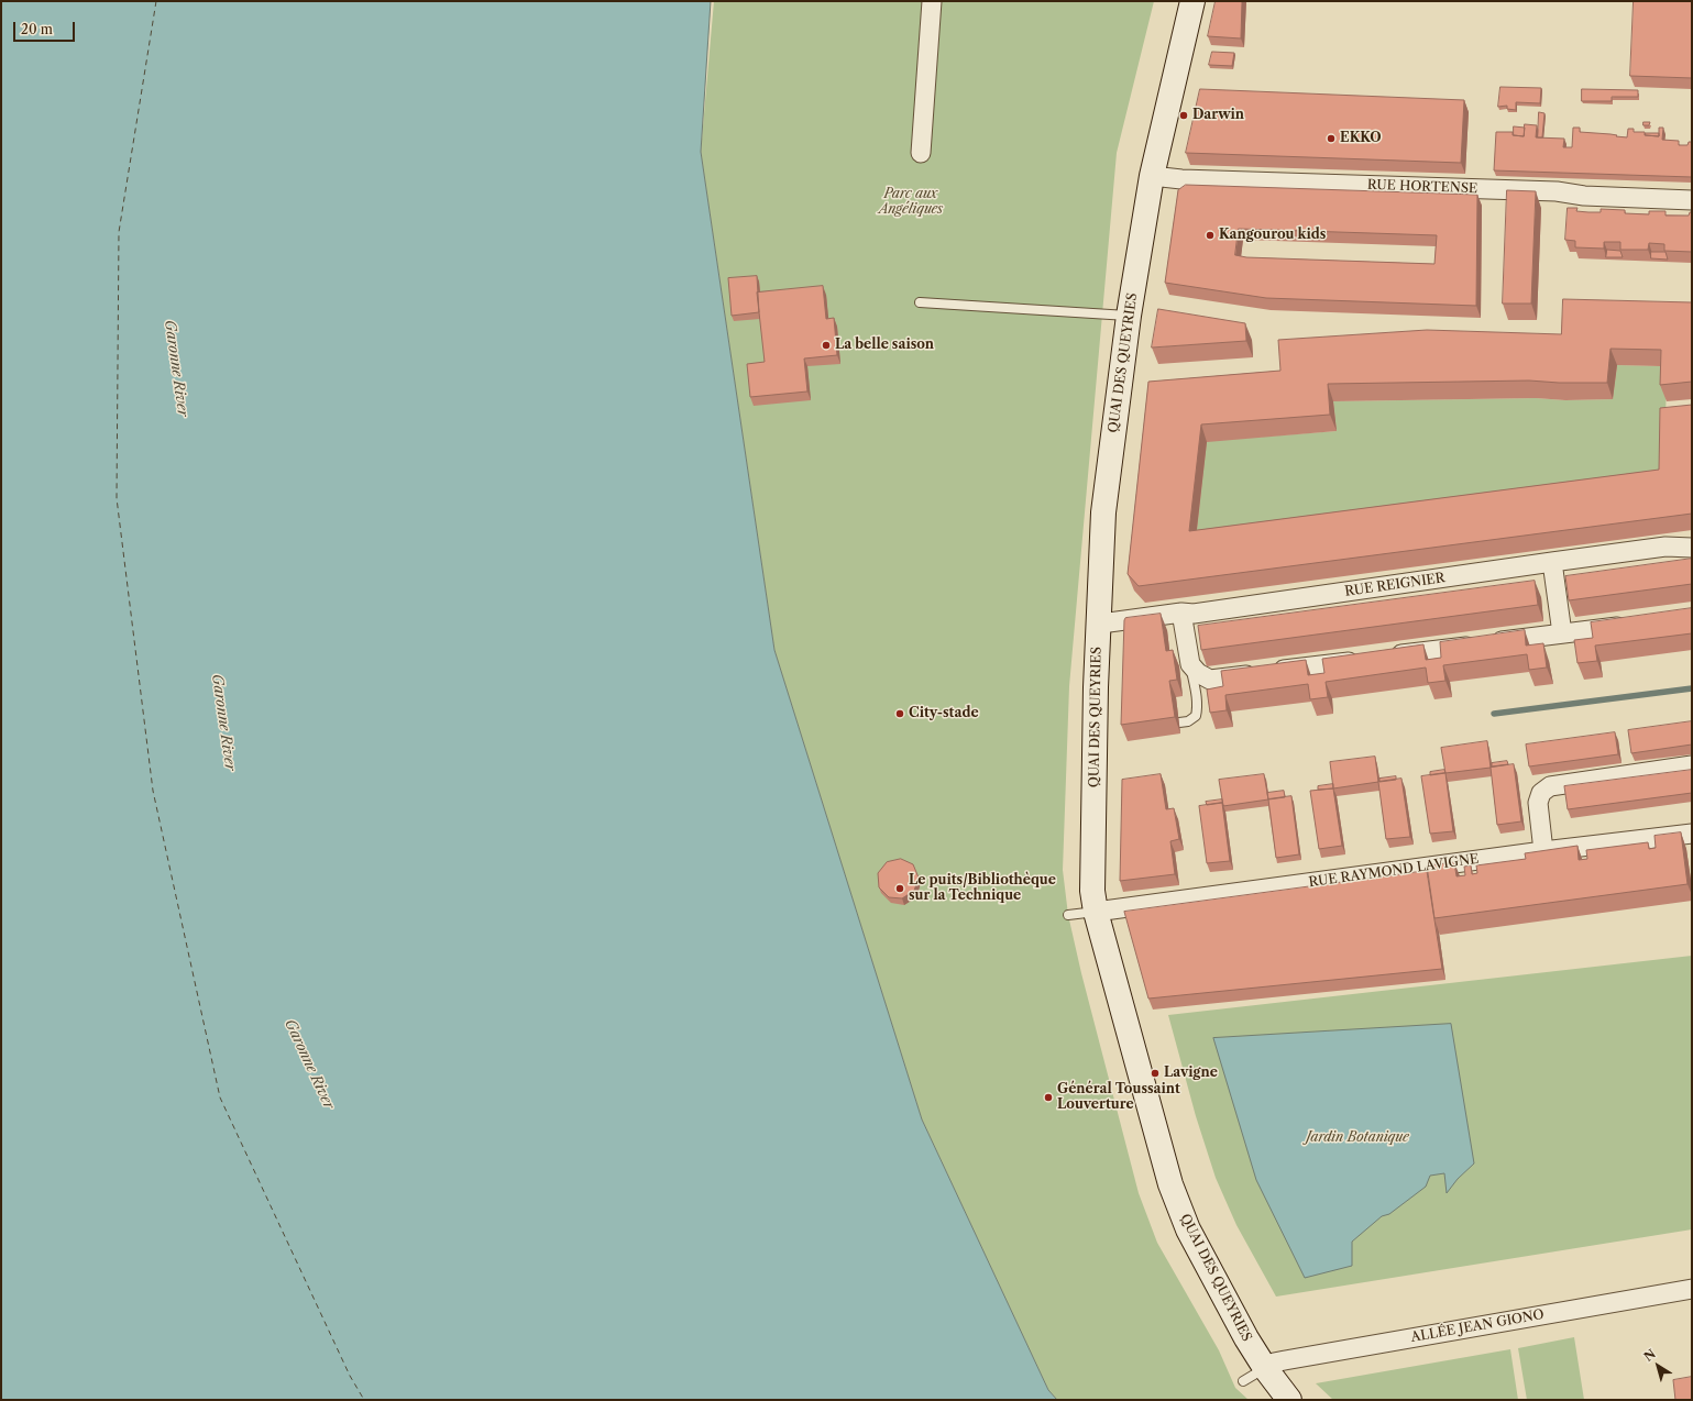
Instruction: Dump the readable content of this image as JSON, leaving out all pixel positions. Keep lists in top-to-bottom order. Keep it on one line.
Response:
{"streets":{"main road":["QUAI DES QUEYRIES"],"street":["RUE HORTENSE","RUE REIGNIER","RUE RAYMOND LAVIGNE","ALLÉE JEAN GIONO"]},"crossings":[["RUE HORTENSE","QUAI DES QUEYRIES"],["QUAI DES QUEYRIES","RUE REIGNIER"],["QUAI DES QUEYRIES","RUE RAYMOND LAVIGNE"],["QUAI DES QUEYRIES","ALLÉE JEAN GIONO"]],"water":["Garonne River"],"parks":["Parc aux Angéliques","Jardin Botanique"],"places":["Darwin","EKKO","Kangourou kids","La belle saison","City-stade","Le puits/Bibliothèque sur la Technique","Lavigne","Général Toussaint Louverture"],"scale_bar":"20 m","north":"top left"}
